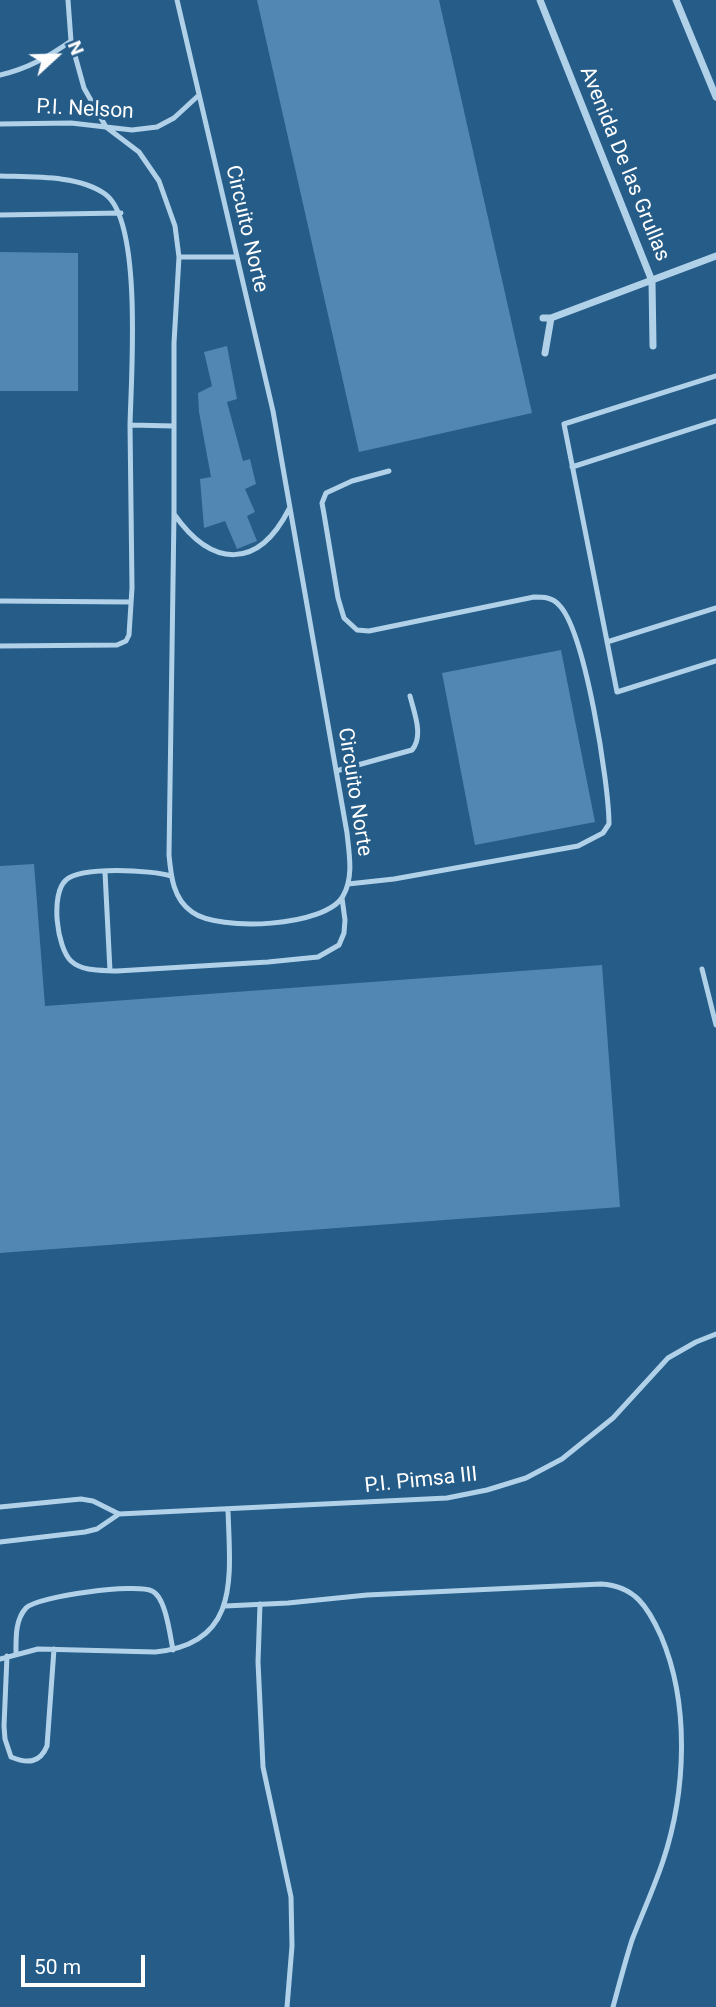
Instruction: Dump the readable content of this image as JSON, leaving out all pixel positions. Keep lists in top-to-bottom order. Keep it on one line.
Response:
{"streets":{"street":["Avenida De las Grullas"],"lane":["P.I. Nelson","Circuito Norte","P.I. Pimsa III"]},"crossings":[["P.I. Nelson","Circuito Norte"]],"scale_bar":"50 m","north":"right"}
